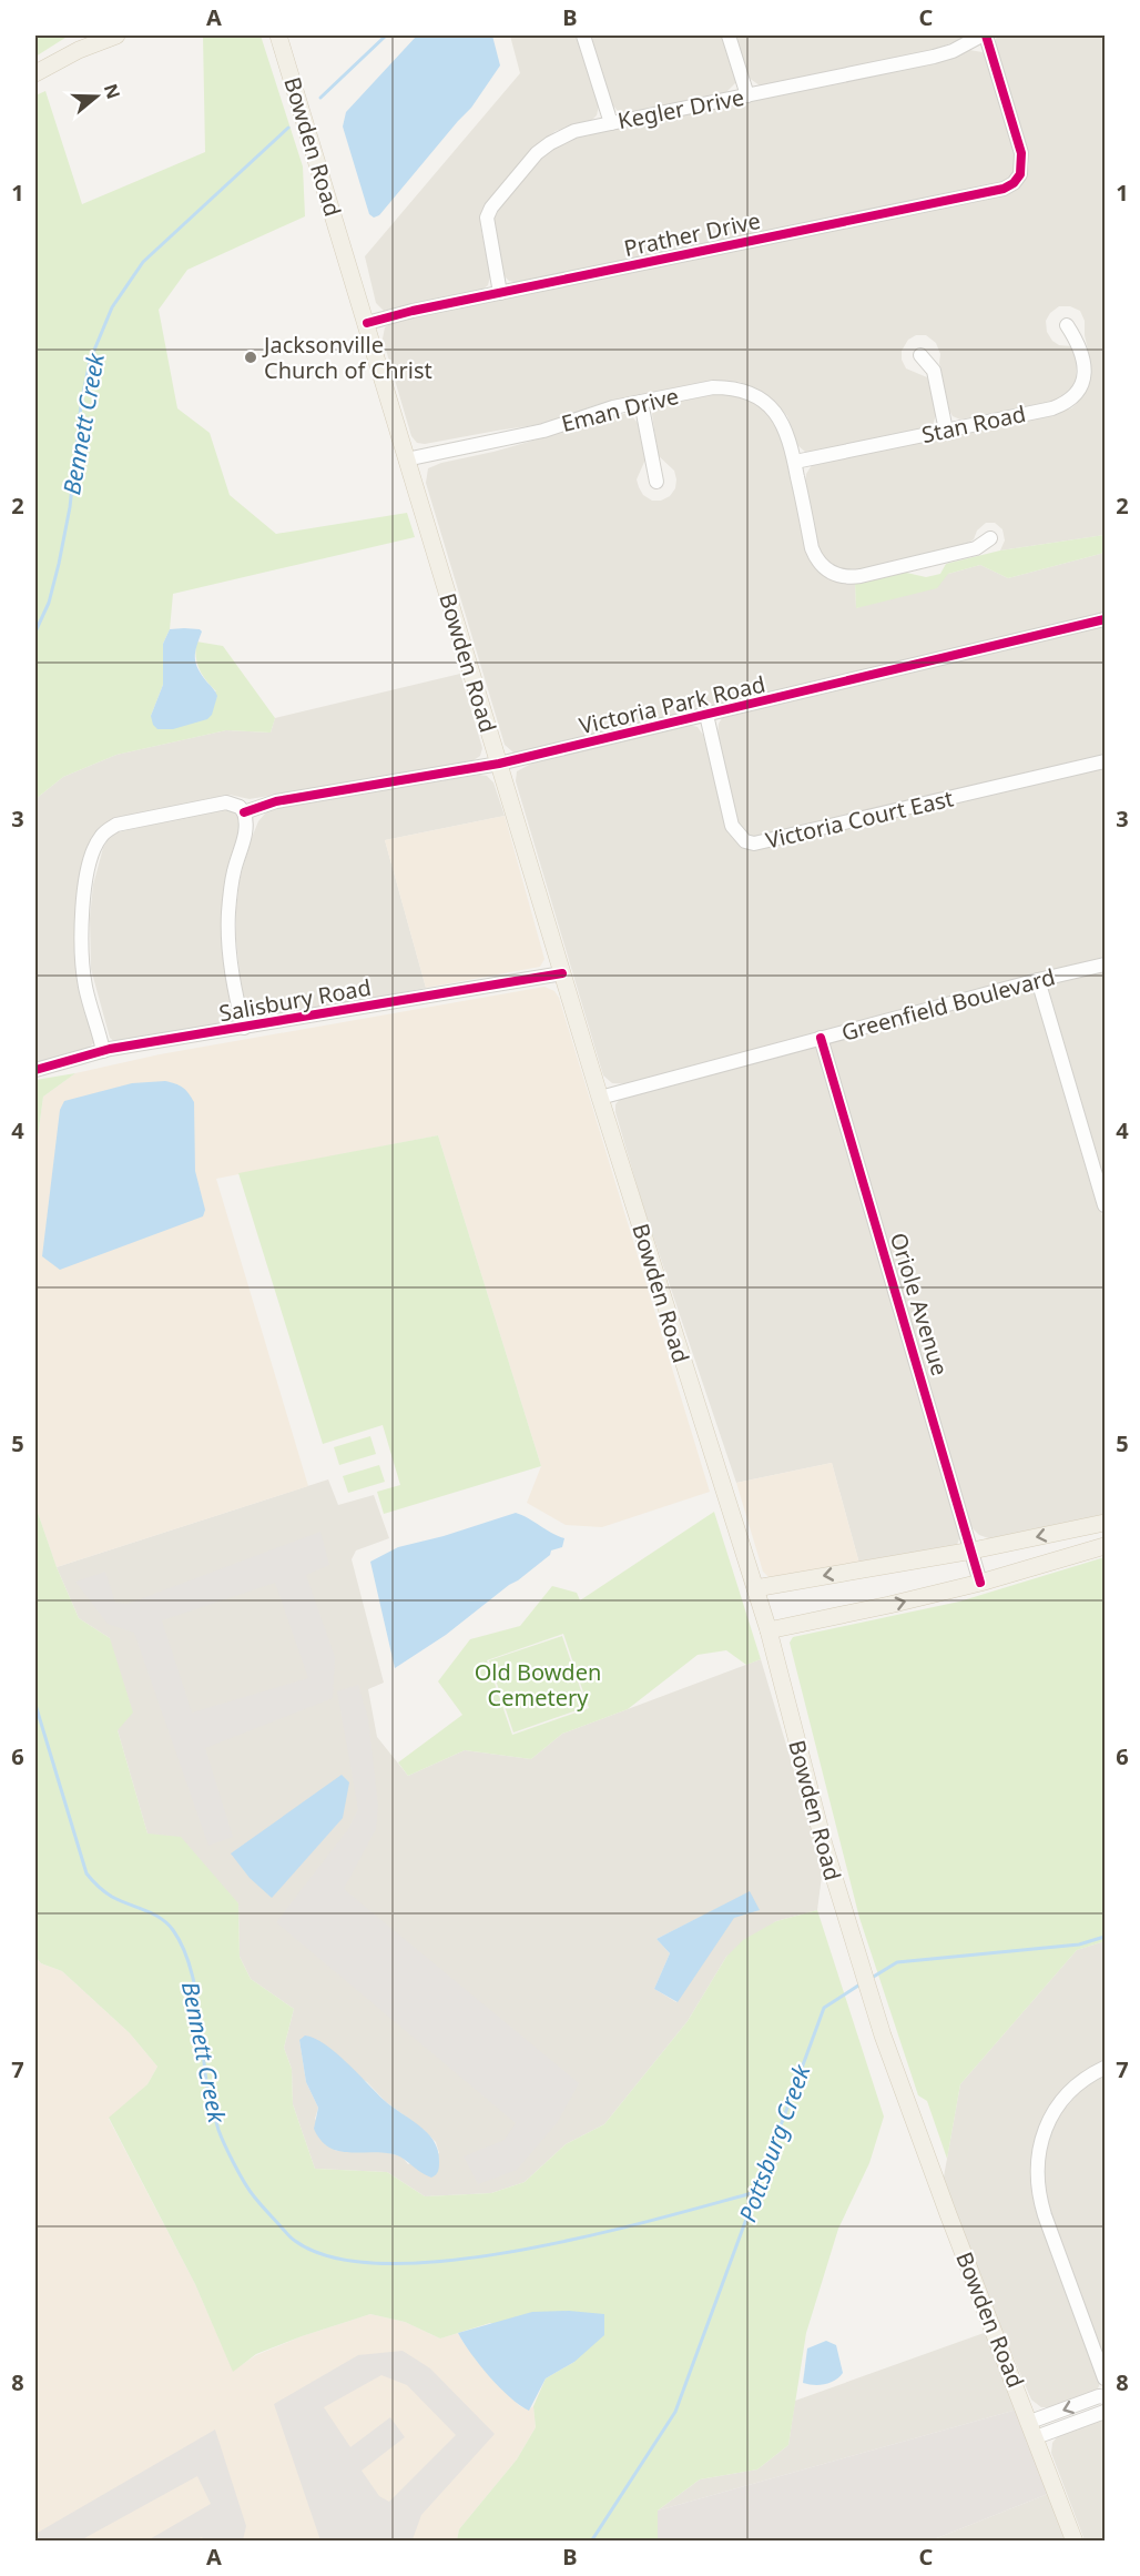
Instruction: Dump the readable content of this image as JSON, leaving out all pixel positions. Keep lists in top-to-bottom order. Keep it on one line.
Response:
{"streets":{"main road":["Bowden Road"],"street":["Kegler Drive","Prather Drive","Eman Drive","Stan Road","Victoria Park Road","Victoria Court East","Salisbury Road","Greenfield Boulevard","Oriole Avenue"]},"crossings":[["Kegler Drive","Prather Drive"],["Bowden Road","Prather Drive"],["Bowden Road","Eman Drive"],["Bowden Road","Victoria Park Road"],["Bowden Road","Salisbury Road"],["Bowden Road","Greenfield Boulevard"],["Eman Drive","Stan Road"],["Victoria Park Road","Victoria Court East"],["Greenfield Boulevard","Oriole Avenue"]],"water":["Bennett Creek","Pottsburg Creek"],"parks":["Old Bowden Cemetery"],"places":["Jacksonville Church of Christ"],"north":"right","grid":{"columns":["A","B","C"],"rows":["1","2","3","4","5","6","7","8"]}}
